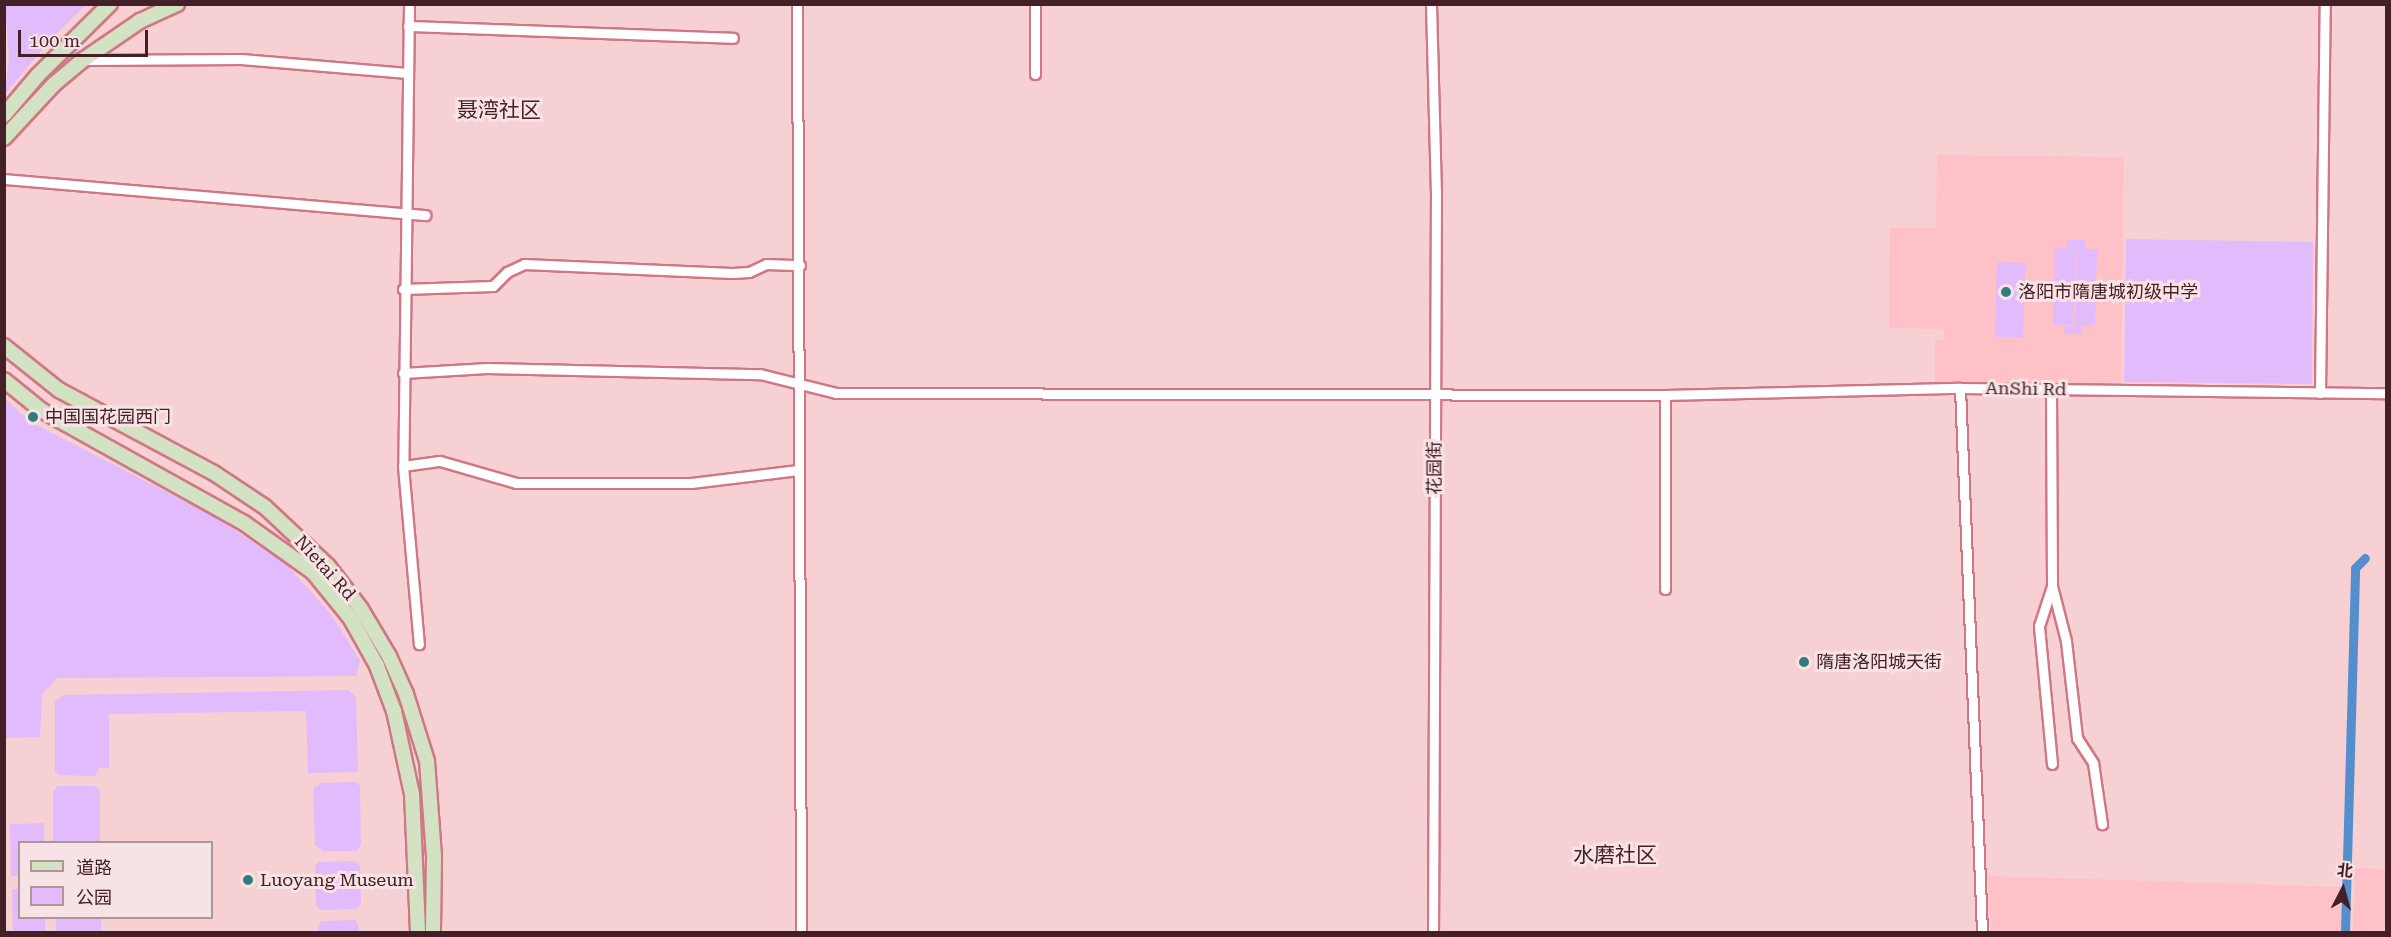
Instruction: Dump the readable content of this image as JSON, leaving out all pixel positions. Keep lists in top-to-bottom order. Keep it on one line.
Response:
{"streets":{"main road":["Nietai Rd"],"street":["AnShi Rd","花园街"]},"crossings":[["AnShi Rd","花园街"]],"districts":["聂湾社区","水磨社区"],"places":["洛阳市隋唐城初级中学","中国国花园西门","隋唐洛阳城天街","Luoyang Museum"],"legend":["道路","公园"],"scale_bar":"100 m","north":"top"}
